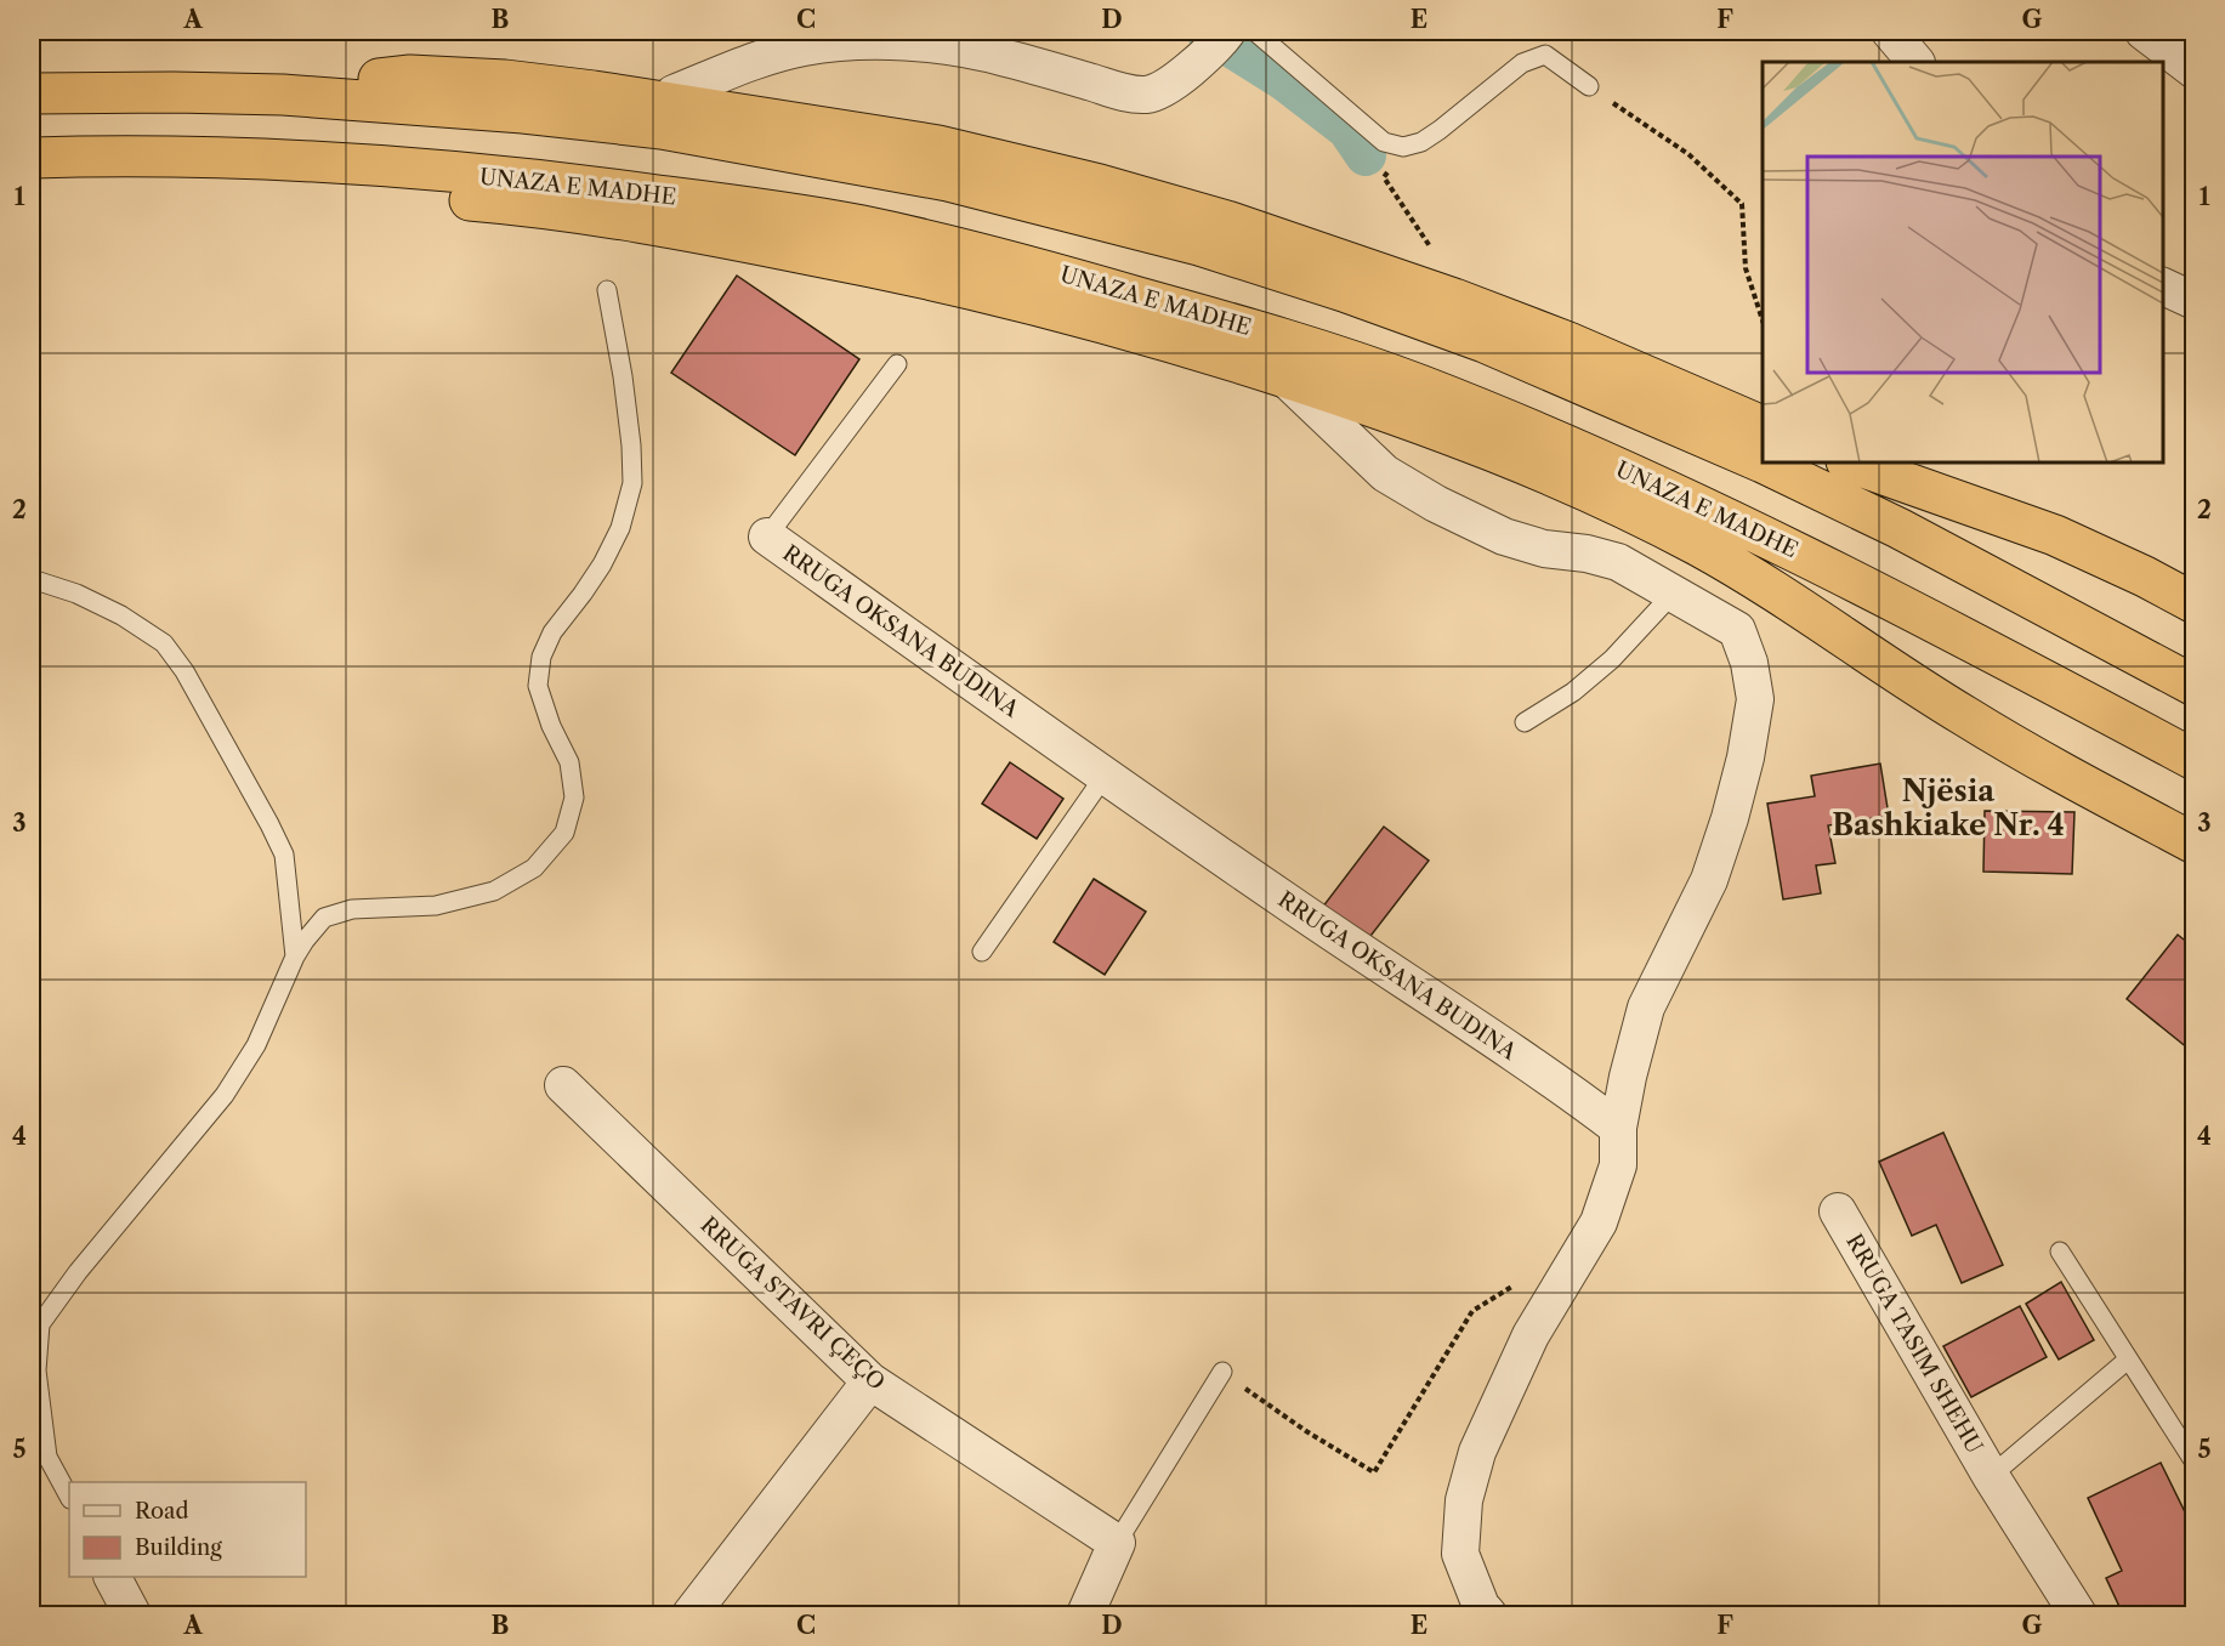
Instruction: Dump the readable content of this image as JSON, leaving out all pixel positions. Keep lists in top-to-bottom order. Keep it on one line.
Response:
{"streets":{"highway":["UNAZA E MADHE"],"street":["RRUGA OKSANA BUDINA","RRUGA STAVRI ÇEÇO","RRUGA TASIM SHEHU"]},"districts":["Njësia Bashkiake Nr. 4"],"legend":["Road","Building"],"grid":{"columns":["A","B","C","D","E","F","G"],"rows":["1","2","3","4","5"]}}
